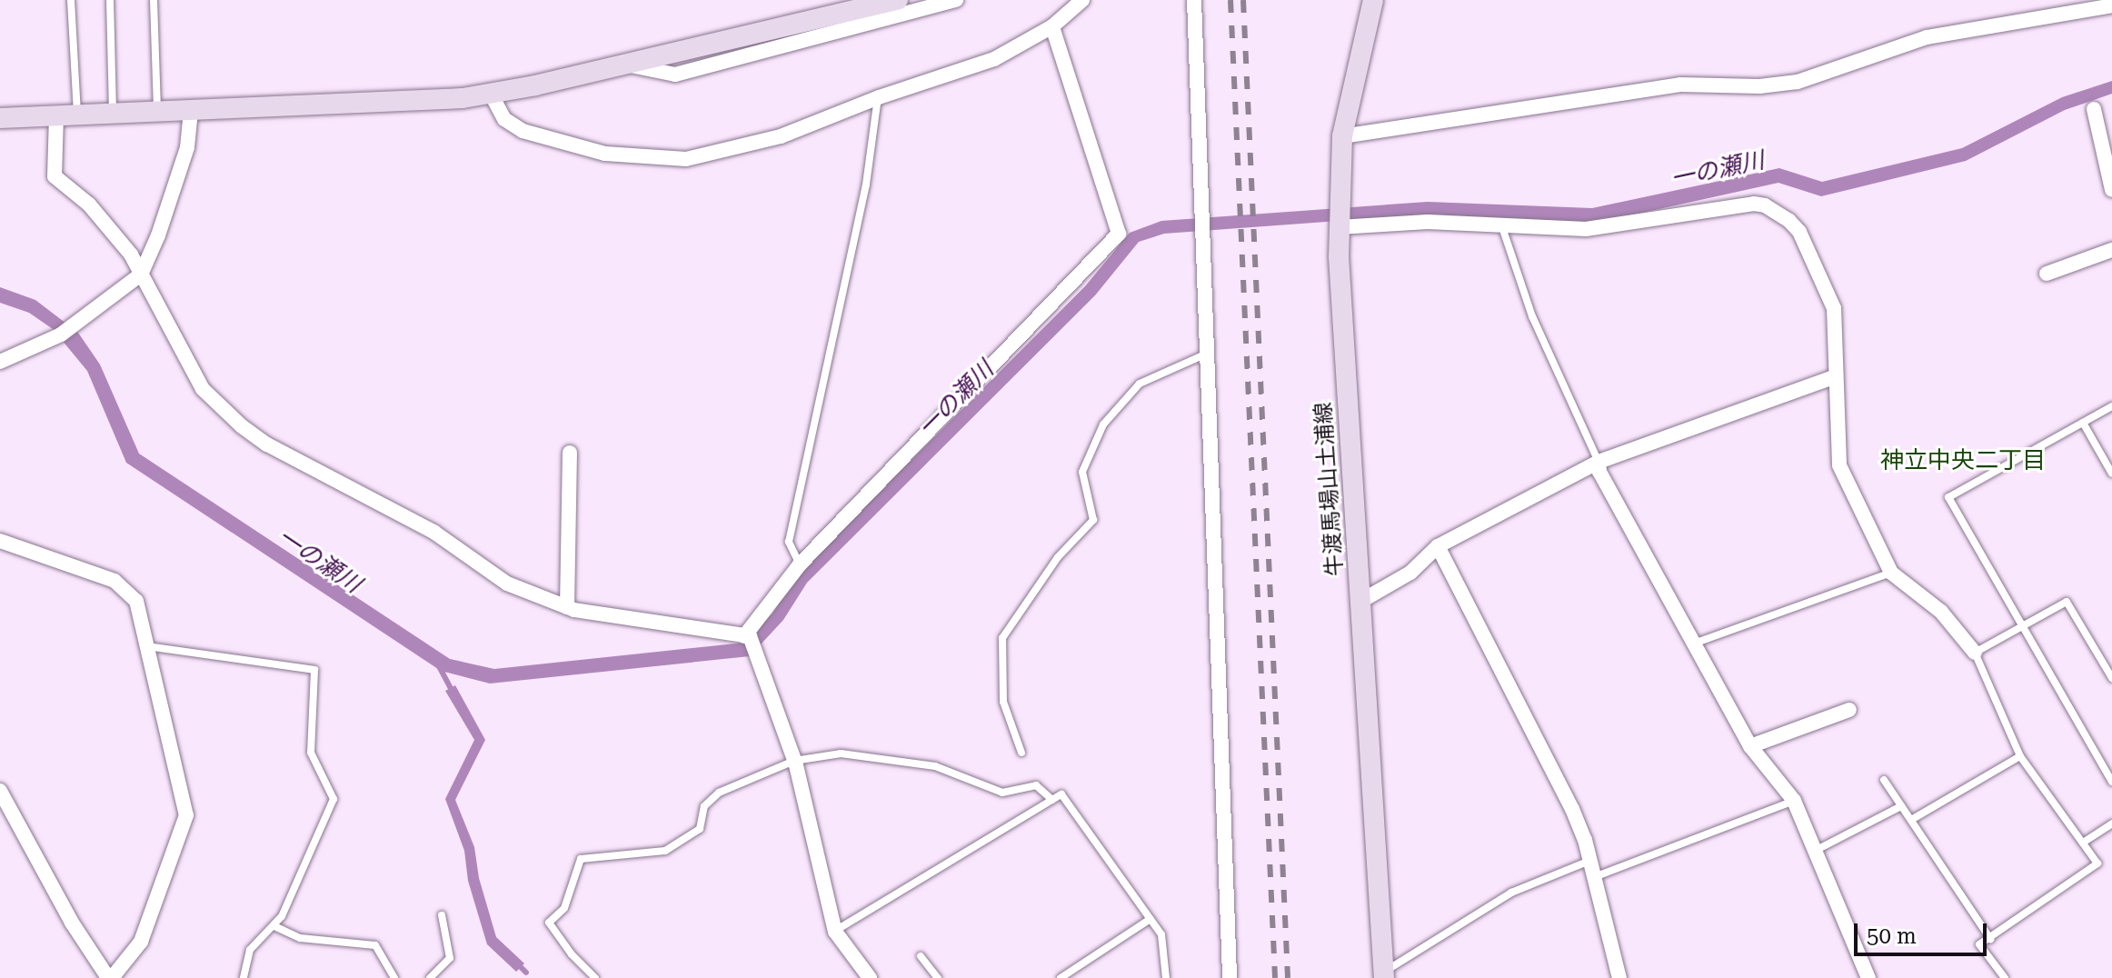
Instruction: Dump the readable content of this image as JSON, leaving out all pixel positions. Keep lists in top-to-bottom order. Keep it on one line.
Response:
{"streets":{"main road":["牛渡馬場山土浦線"]},"districts":["神立中央二丁目"],"water":["一の瀬川"],"scale_bar":"50 m"}
